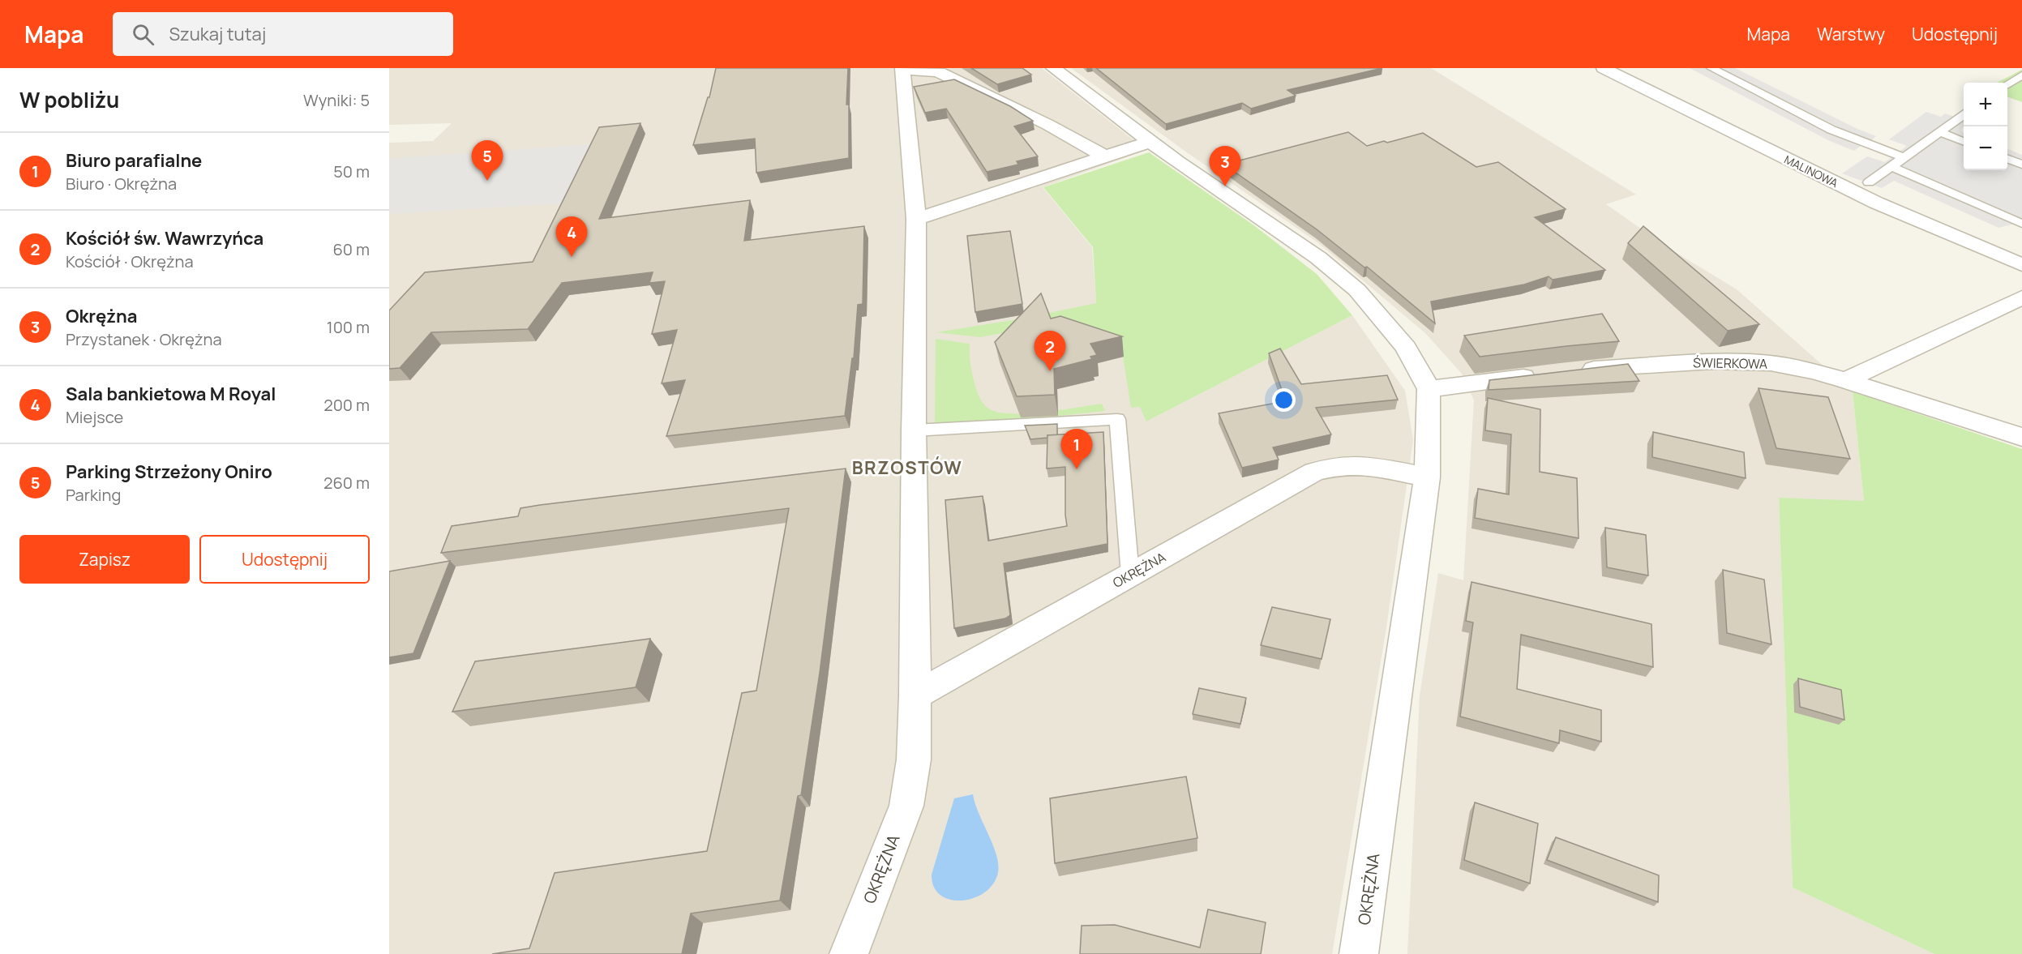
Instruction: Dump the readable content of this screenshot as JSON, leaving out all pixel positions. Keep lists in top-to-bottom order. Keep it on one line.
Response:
{"streets":{"street":["MALINOWA","ŚWIERKOWA","OKRĘŻNA"]},"districts":["BRZOSTÓW"],"page":{"header":"Mapa","search":"Szukaj tutaj","nav":["Mapa","Warstwy","Udostępnij"],"heading":["W pobliżu","Wyniki: 5"],"map_buttons":["+","−"],"list":[{"mark":"1","name":"Biuro parafialne","note":"Biuro · Okrężna","value":"50 m"},{"mark":"2","name":"Kościół św. Wawrzyńca","note":"Kościół · Okrężna","value":"60 m"},{"mark":"3","name":"Okrężna","note":"Przystanek · Okrężna","value":"100 m"},{"mark":"4","name":"Sala bankietowa M Royal","note":"Miejsce","value":"200 m"},{"mark":"5","name":"Parking Strzeżony Oniro","note":"Parking","value":"260 m"}],"pins":["5","3","4","2","1"],"buttons":["Zapisz","Udostępnij"]}}
